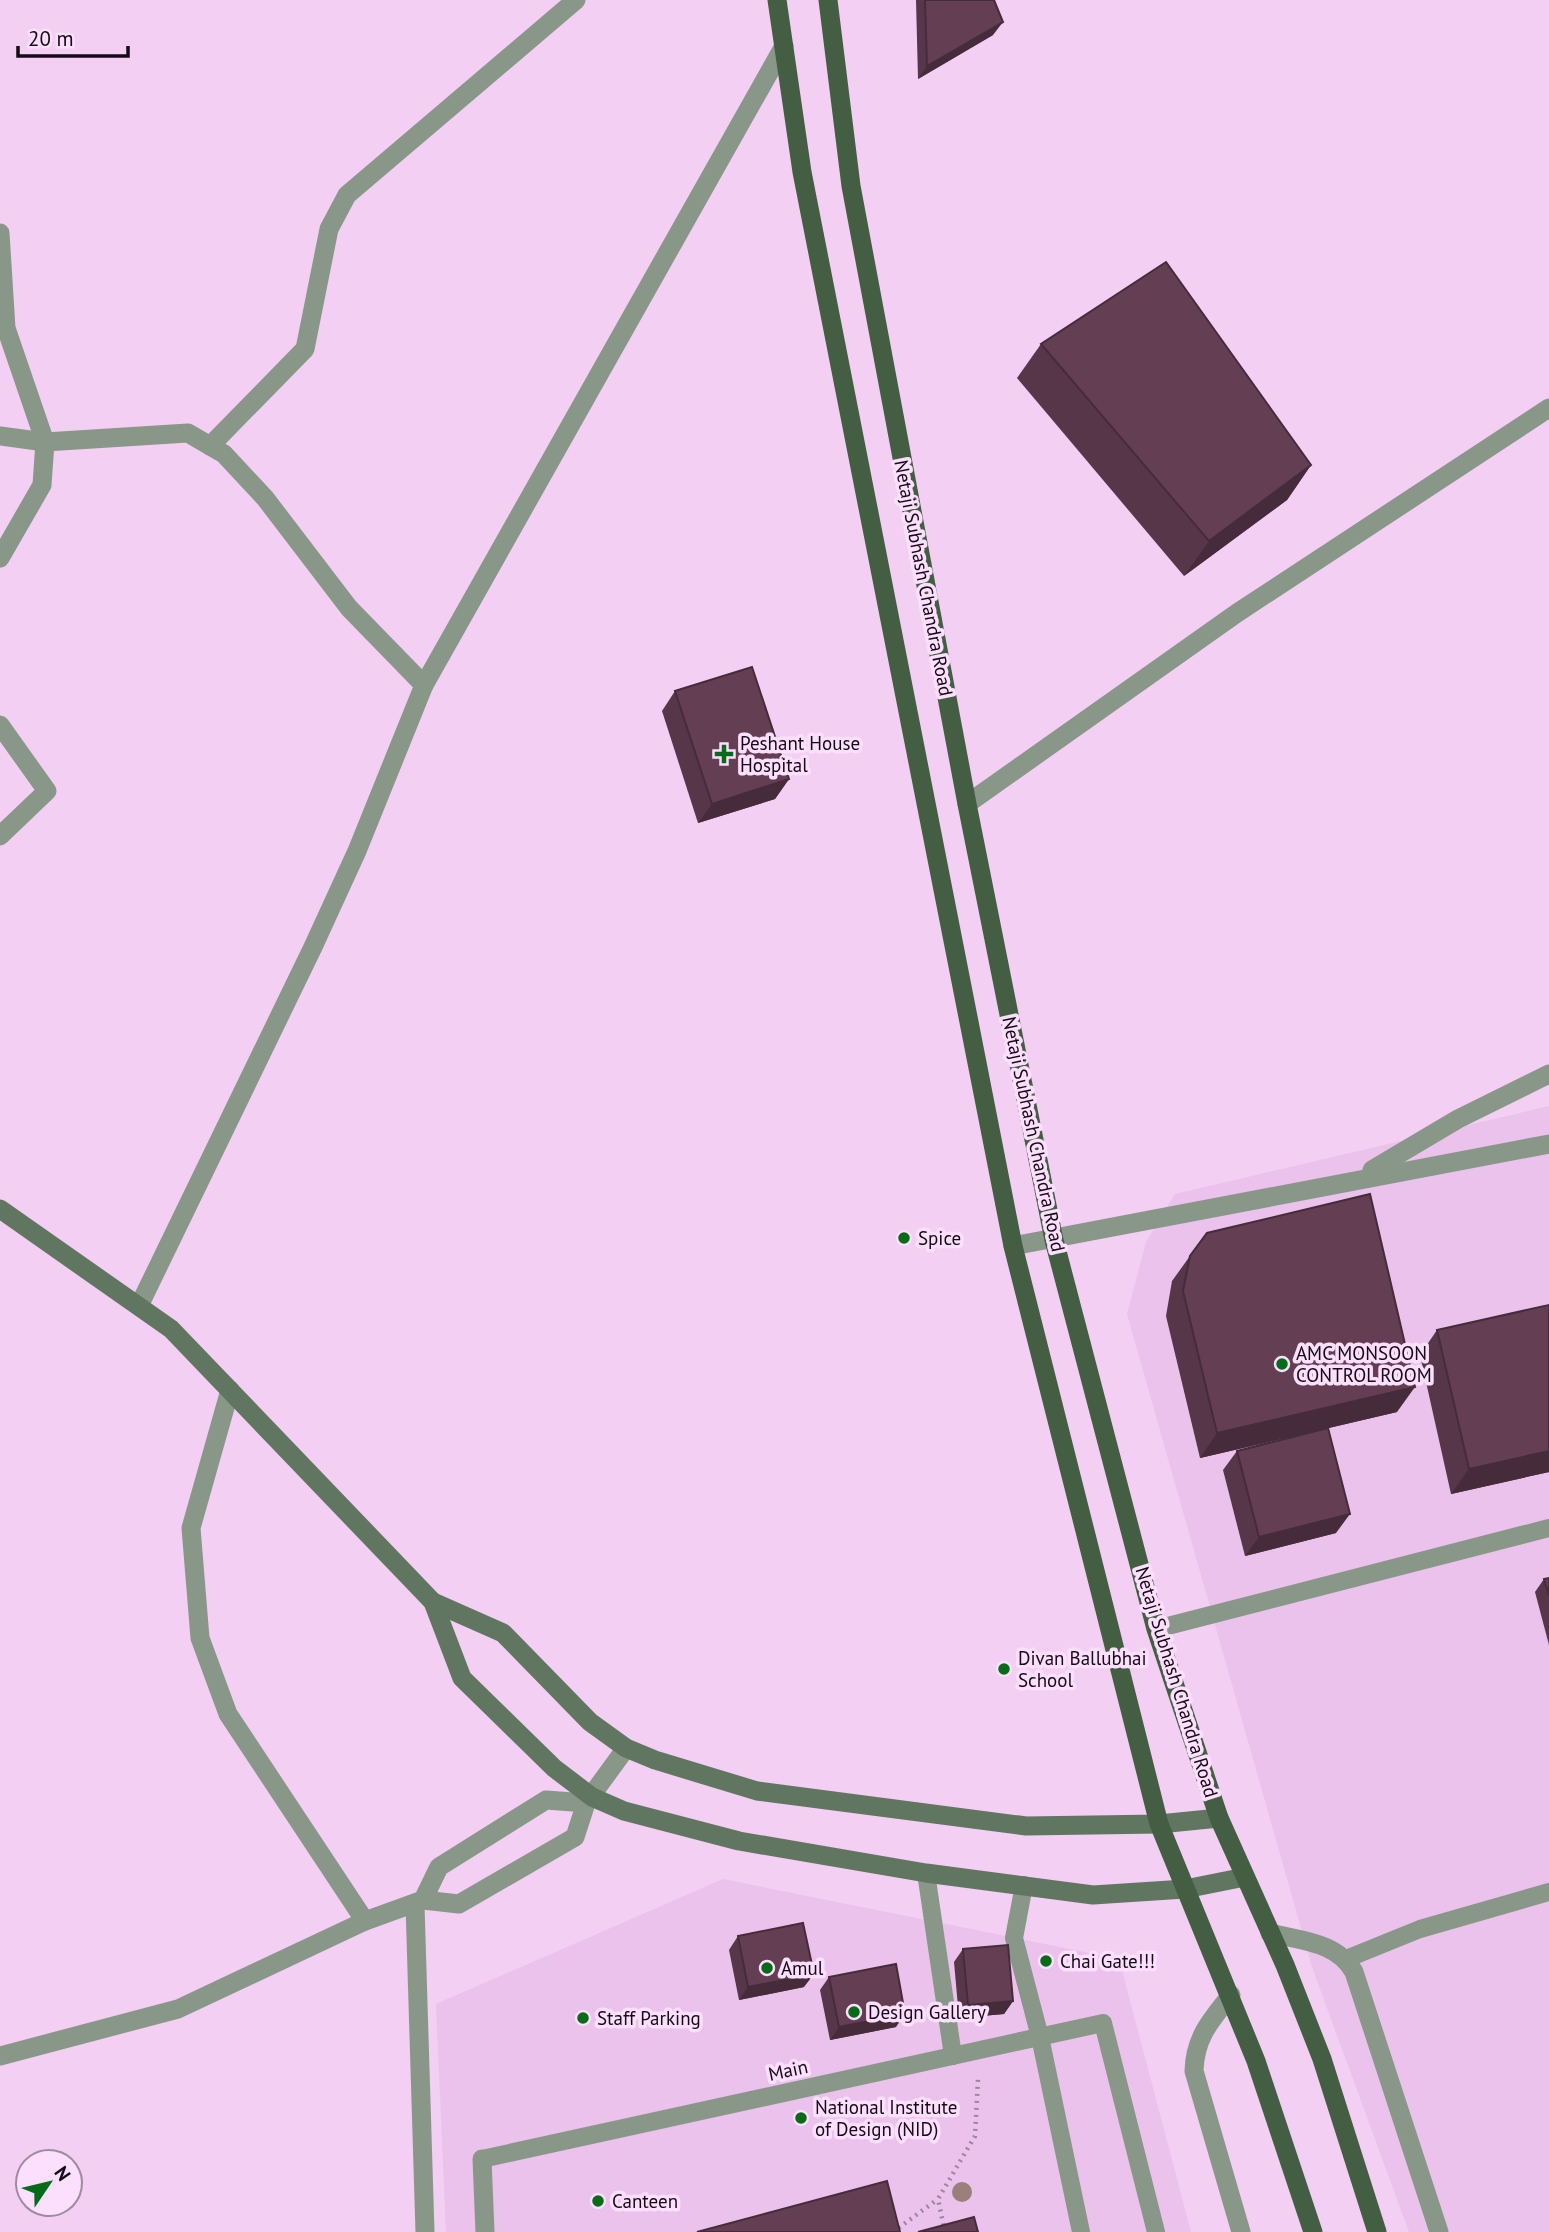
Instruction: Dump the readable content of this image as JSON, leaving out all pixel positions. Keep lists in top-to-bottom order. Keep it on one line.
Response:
{"streets":{"main road":["Netaji Subhash Chandra Road"],"lane":["Main"]},"places":{"health":["Peshant House Hospital"],"other":["Spice","AMC MONSOON CONTROL ROOM","Divan Ballubhai School","Chai Gate!!!","Amul","Design Gallery","Staff Parking","National Institute of Design (NID)","Canteen"]},"scale_bar":"20 m","north":"top right"}
